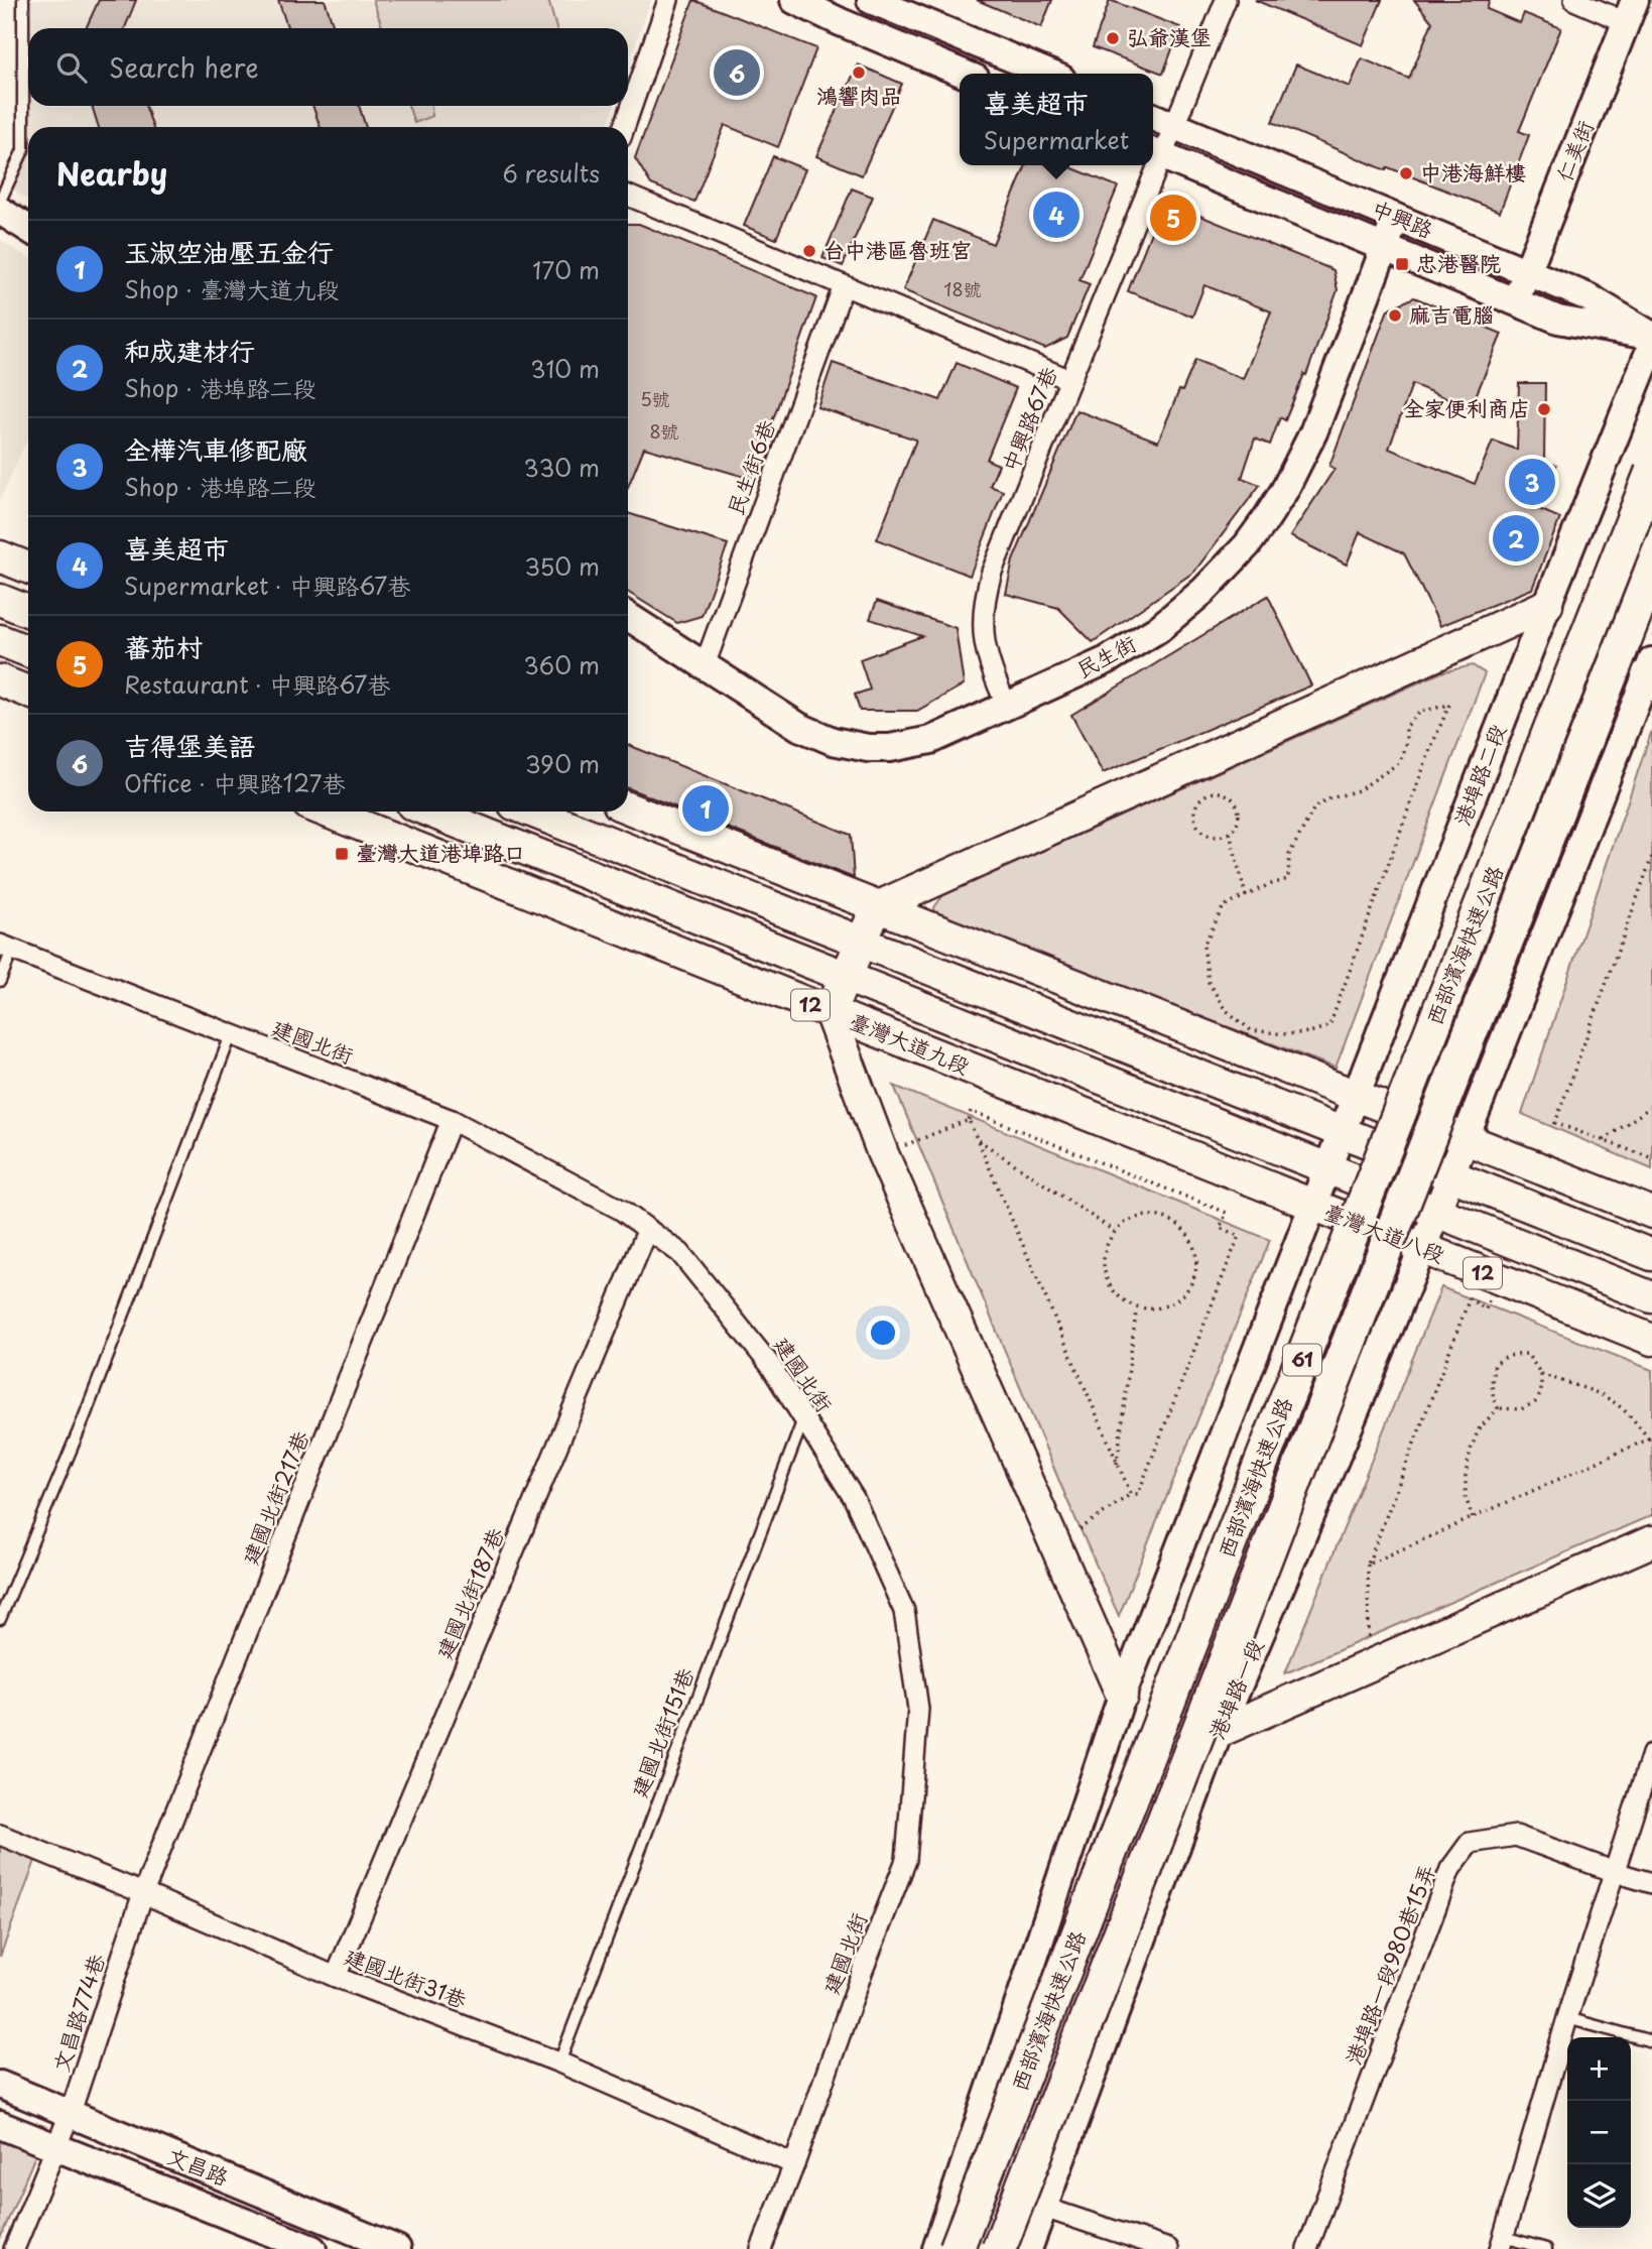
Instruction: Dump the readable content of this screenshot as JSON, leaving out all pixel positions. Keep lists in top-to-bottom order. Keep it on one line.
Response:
{"streets":{"highway":["西部濱海快速公路","61"],"main road":["12","臺灣大道九段","臺灣大道八段"],"street":["仁美街","中興路","中興路67巷","民生街6巷","民生街","港埠路二段","建國北街","建國北街217巷","建國北街187巷","港埠路一段","港埠路一段980巷15弄","建國北街31巷","文昌路774巷","文昌路"],"lane":["建國北街151巷"]},"crossings":[["仁美街","中興路"],["中興路","中興路67巷"],["中興路","民生街"],["中興路67巷","民生街"],["民生街6巷","民生街"],["港埠路二段","臺灣大道九段"],["港埠路二段","臺灣大道八段"],["建國北街","建國北街217巷"],["建國北街","建國北街187巷"],["建國北街","建國北街151巷"],["建國北街","建國北街31巷"],["臺灣大道九段","臺灣大道八段"],["臺灣大道八段","港埠路一段"],["建國北街217巷","建國北街31巷"],["建國北街217巷","文昌路774巷"],["建國北街187巷","建國北街31巷"],["建國北街151巷","建國北街31巷"],["建國北街31巷","文昌路774巷"],["文昌路774巷","文昌路"]],"places":{"other":["弘爺漢堡","鴻響肉品","中港海鮮樓","台中港區魯班宮","麻吉電腦","全家便利商店"],"transit":["忠港醫院","臺灣大道港埠路口"]},"house_numbers":["18號","5號","8號"],"page":{"search":"Search here","pins":["6","4","5","3","2","1"],"popup":["喜美超市","Supermarket"],"heading":["Nearby","6 results"],"list":[{"mark":"1","name":"玉淑空油壓五金行","note":"Shop · 臺灣大道九段","value":"170 m"},{"mark":"2","name":"和成建材行","note":"Shop · 港埠路二段","value":"310 m"},{"mark":"3","name":"全樺汽車修配廠","note":"Shop · 港埠路二段","value":"330 m"},{"mark":"4","name":"喜美超市","note":"Supermarket · 中興路67巷","value":"350 m"},{"mark":"5","name":"蕃茄村","note":"Restaurant · 中興路67巷","value":"360 m"},{"mark":"6","name":"吉得堡美語","note":"Office · 中興路127巷","value":"390 m"}],"map_buttons":["+","−"]}}
